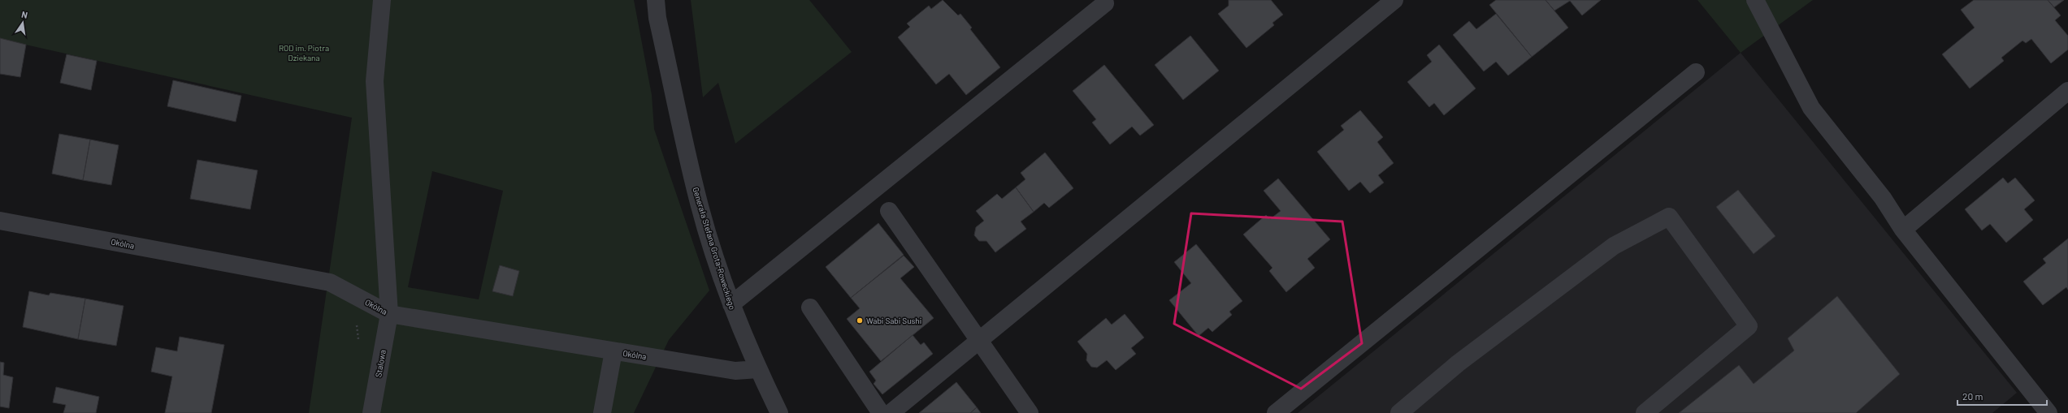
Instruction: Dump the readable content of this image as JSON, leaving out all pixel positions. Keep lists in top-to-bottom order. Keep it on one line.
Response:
{"streets":{"street":["Okólna","Generała Stefana Grota-Roweckiego","Stalowa"]},"crossings":[["Okólna","Generała Stefana Grota-Roweckiego"],["Okólna","Stalowa"]],"parks":["ROD im. Piotra Dziekana"],"places":["Wabi Sabi Sushi"],"scale_bar":"20 m","north":"top"}
